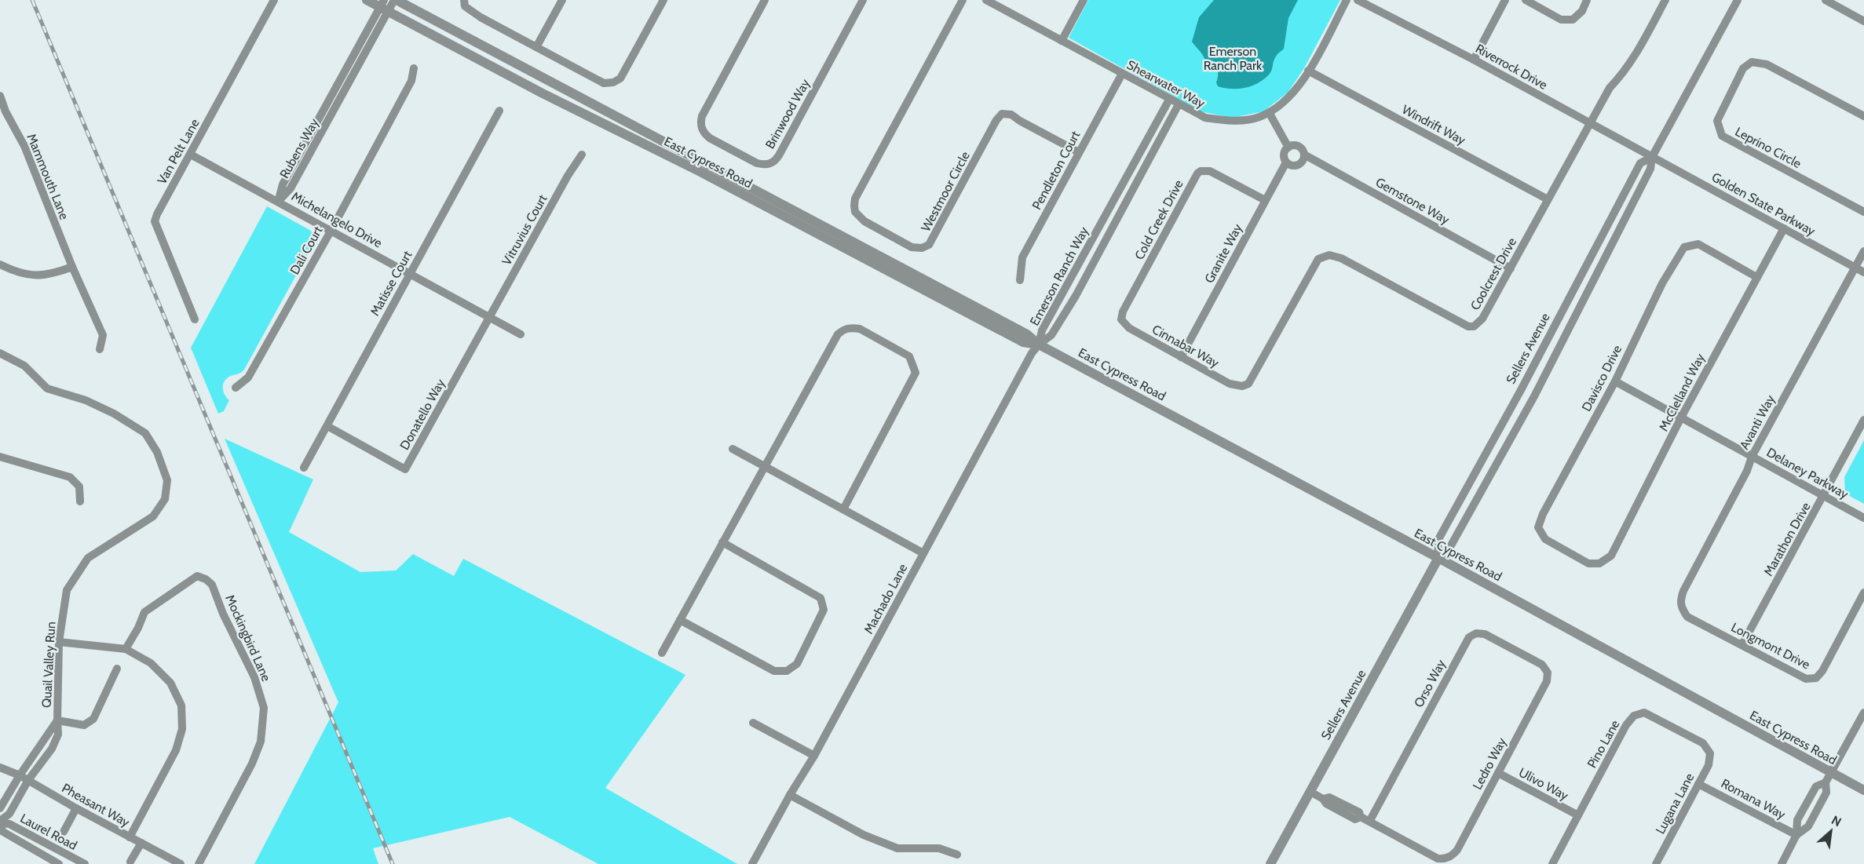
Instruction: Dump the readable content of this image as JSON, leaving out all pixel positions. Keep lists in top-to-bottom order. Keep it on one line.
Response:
{"streets":{"street":["Riverrock Drive","Shearwater Way","Brinwood Way","Windrift Way","Leprino Circle","Rubens Way","Van Pelt Lane","East Cypress Road","Pendleton Court","Mammouth Lane","Westmoor Circle","Gemstone Way","Golden State Parkway","Michelangelo Drive","Cold Creek Drive","Vitruvius Court","Dali Court","Granite Way","Coolcrest Drive","Emerson Ranch Way","Matisse Court","Cinnabar Way","Sellers Avenue","Davisco Drive","McClelland Way","Donatello Way","Avanti Way","Delaney Parkway","Marathon Drive","Machado Lane","Mockingbird Lane","Longmont Drive","Quail Valley Run","Orso Way","Pino Lane","Ledro Way","Ulivo Way","Romana Way","Lugana Lane","Pheasant Way","Laurel Road"]},"crossings":[["Riverrock Drive","Golden State Parkway"],["Riverrock Drive","Coolcrest Drive"],["Riverrock Drive","Sellers Avenue"],["Shearwater Way","Windrift Way"],["Shearwater Way","Pendleton Court"],["Shearwater Way","Emerson Ranch Way"],["Windrift Way","Coolcrest Drive"],["Rubens Way","East Cypress Road"],["Rubens Way","Michelangelo Drive"],["Van Pelt Lane","Michelangelo Drive"],["East Cypress Road","Emerson Ranch Way"],["East Cypress Road","Sellers Avenue"],["East Cypress Road","Machado Lane"],["Pendleton Court","Westmoor Circle"],["Gemstone Way","Granite Way"],["Gemstone Way","Coolcrest Drive"],["Golden State Parkway","Sellers Avenue"],["Golden State Parkway","McClelland Way"],["Golden State Parkway","Avanti Way"],["Michelangelo Drive","Vitruvius Court"],["Michelangelo Drive","Dali Court"],["Michelangelo Drive","Matisse Court"],["Michelangelo Drive","Donatello Way"],["Cold Creek Drive","Granite Way"],["Cold Creek Drive","Cinnabar Way"],["Vitruvius Court","Donatello Way"],["Granite Way","Cinnabar Way"],["Coolcrest Drive","Cinnabar Way"],["Emerson Ranch Way","Machado Lane"],["Matisse Court","Donatello Way"],["Davisco Drive","McClelland Way"],["Davisco Drive","Delaney Parkway"],["McClelland Way","Delaney Parkway"],["Avanti Way","Delaney Parkway"],["Avanti Way","Longmont Drive"],["Delaney Parkway","Marathon Drive"],["Marathon Drive","Longmont Drive"],["Quail Valley Run","Pheasant Way"],["Quail Valley Run","Laurel Road"],["Orso Way","Ledro Way"],["Pino Lane","Ulivo Way"],["Pino Lane","Lugana Lane"],["Ledro Way","Ulivo Way"],["Romana Way","Lugana Lane"]],"parks":["Emerson Ranch Park"],"north":"top right"}
